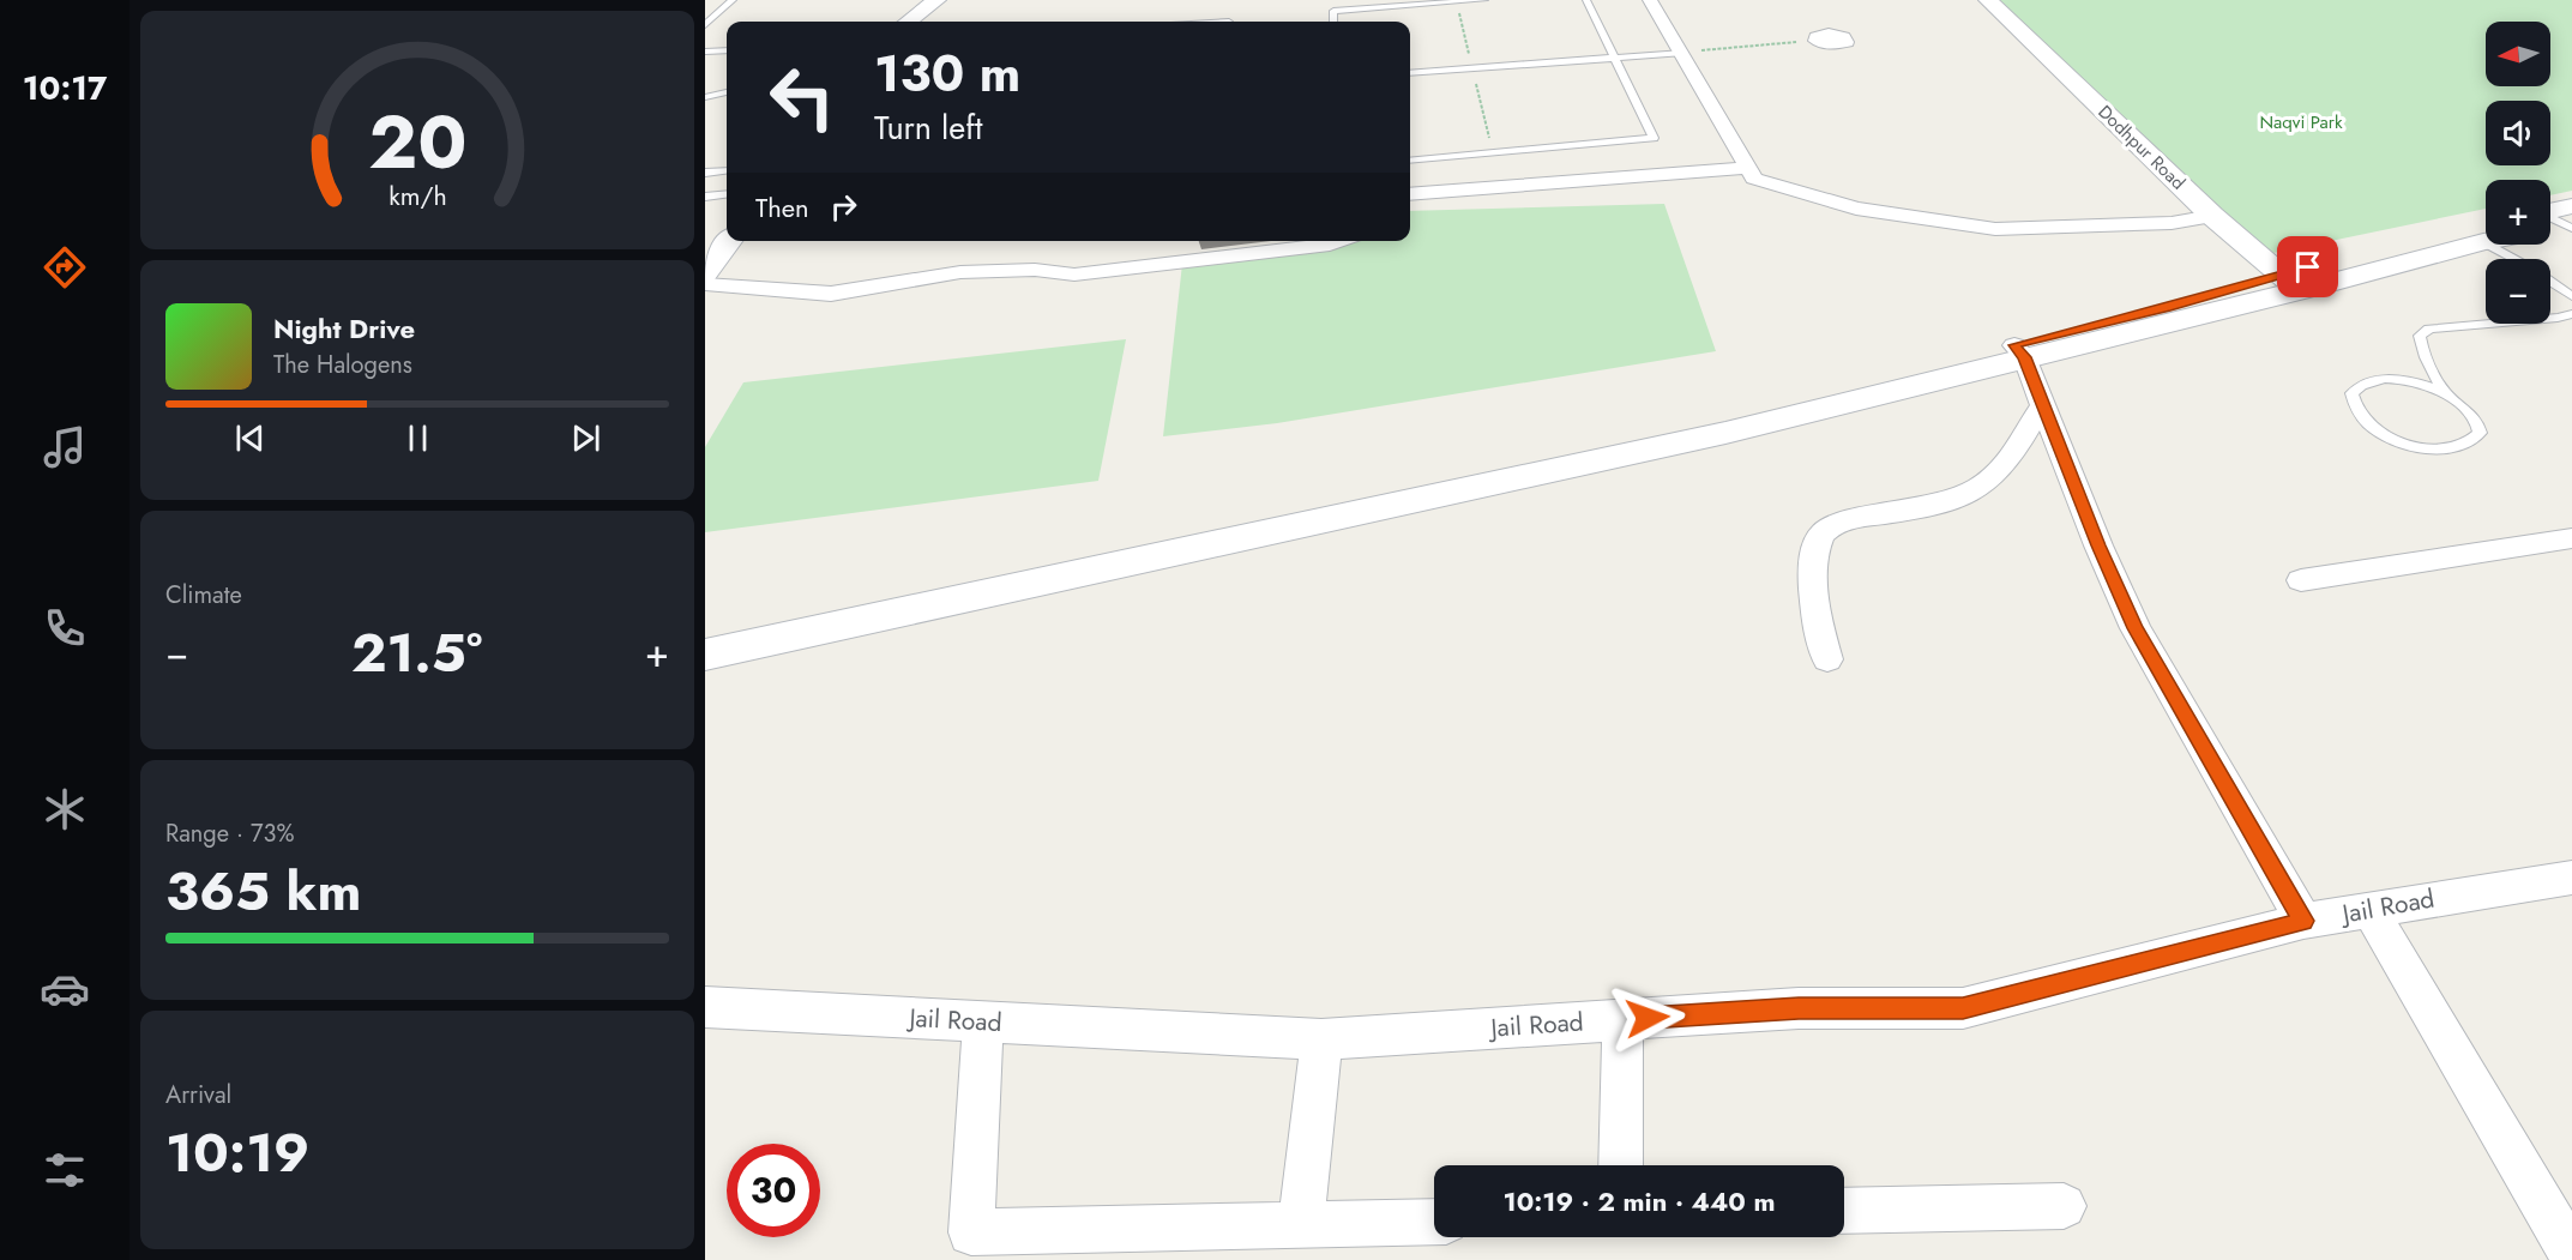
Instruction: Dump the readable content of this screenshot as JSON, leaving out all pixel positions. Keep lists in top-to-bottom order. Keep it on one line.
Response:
{"streets":{"main road":["Dodhpur Road"],"street":["Jail Road"]},"parks":["Naqvi Park"],"north":"left","page":{"tabs":"10:17","map_buttons":["+","−"],"turn":["130 m","Turn left"],"then":"Then","song":["Night Drive","The Halogens"],"tile":["Climate",["Range · 73%","365 km"],["Arrival","10:19"]],"heat":["−","21.5°","+"],"limit":"30","trip":"10:19 · 2 min · 440 m","gauge":["20","km/h"]}}
